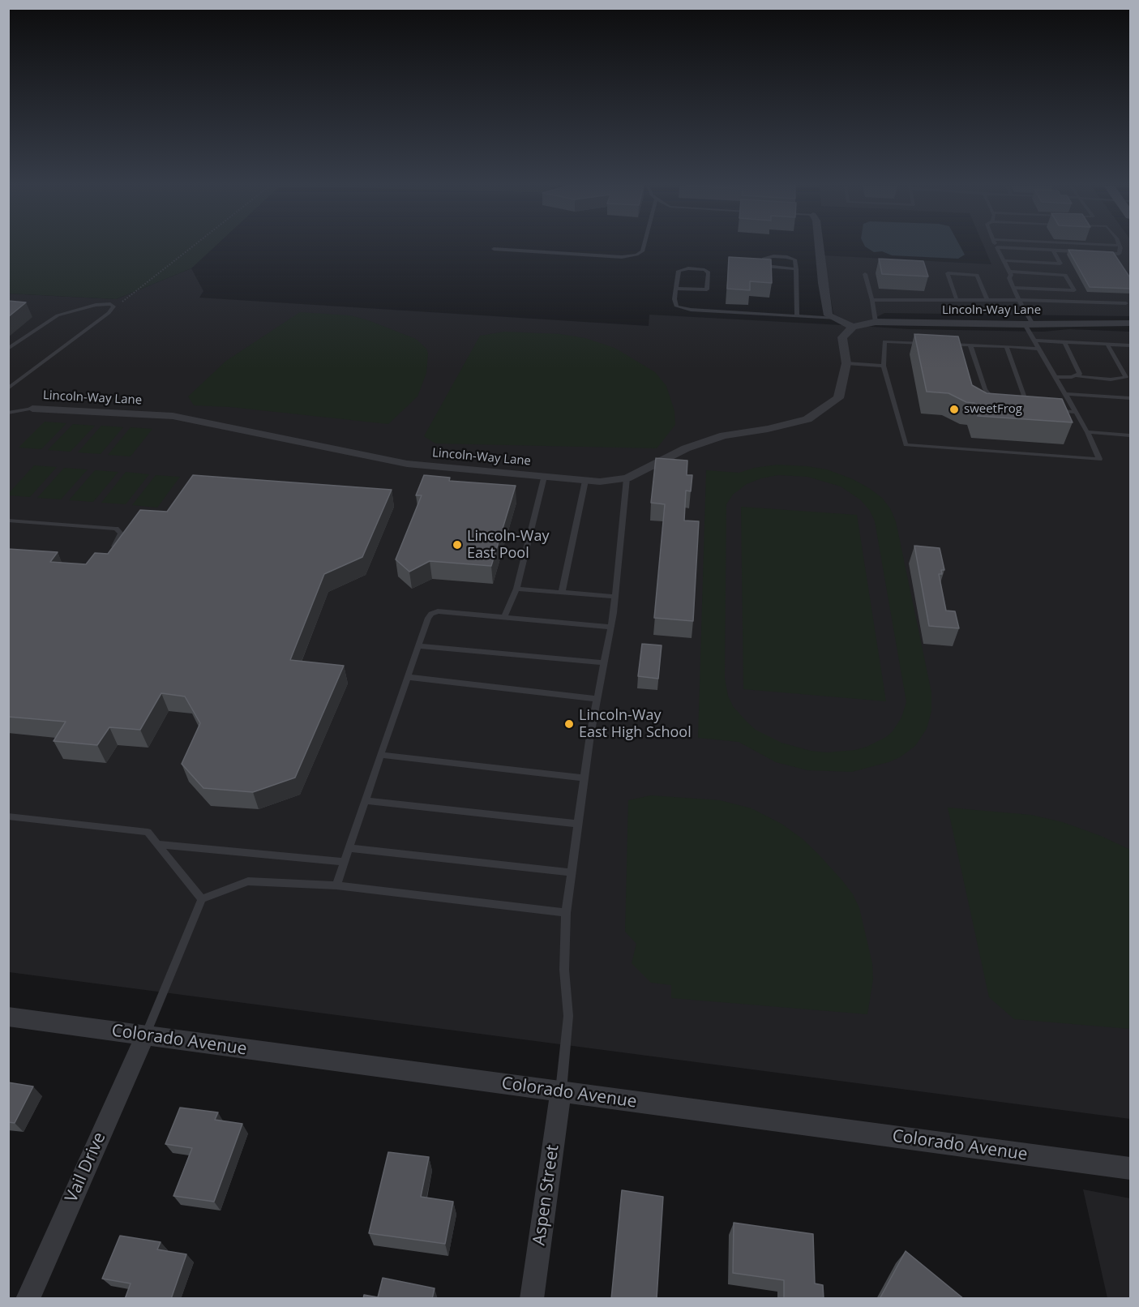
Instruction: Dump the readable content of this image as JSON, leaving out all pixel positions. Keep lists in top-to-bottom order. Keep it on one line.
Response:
{"streets":{"street":["Lincoln-Way Lane","Colorado Avenue","Vail Drive","Aspen Street"]},"crossings":[["Colorado Avenue","Vail Drive"],["Colorado Avenue","Aspen Street"]],"places":["sweetFrog","Lincoln-Way East Pool","Lincoln-Way East High School"]}
